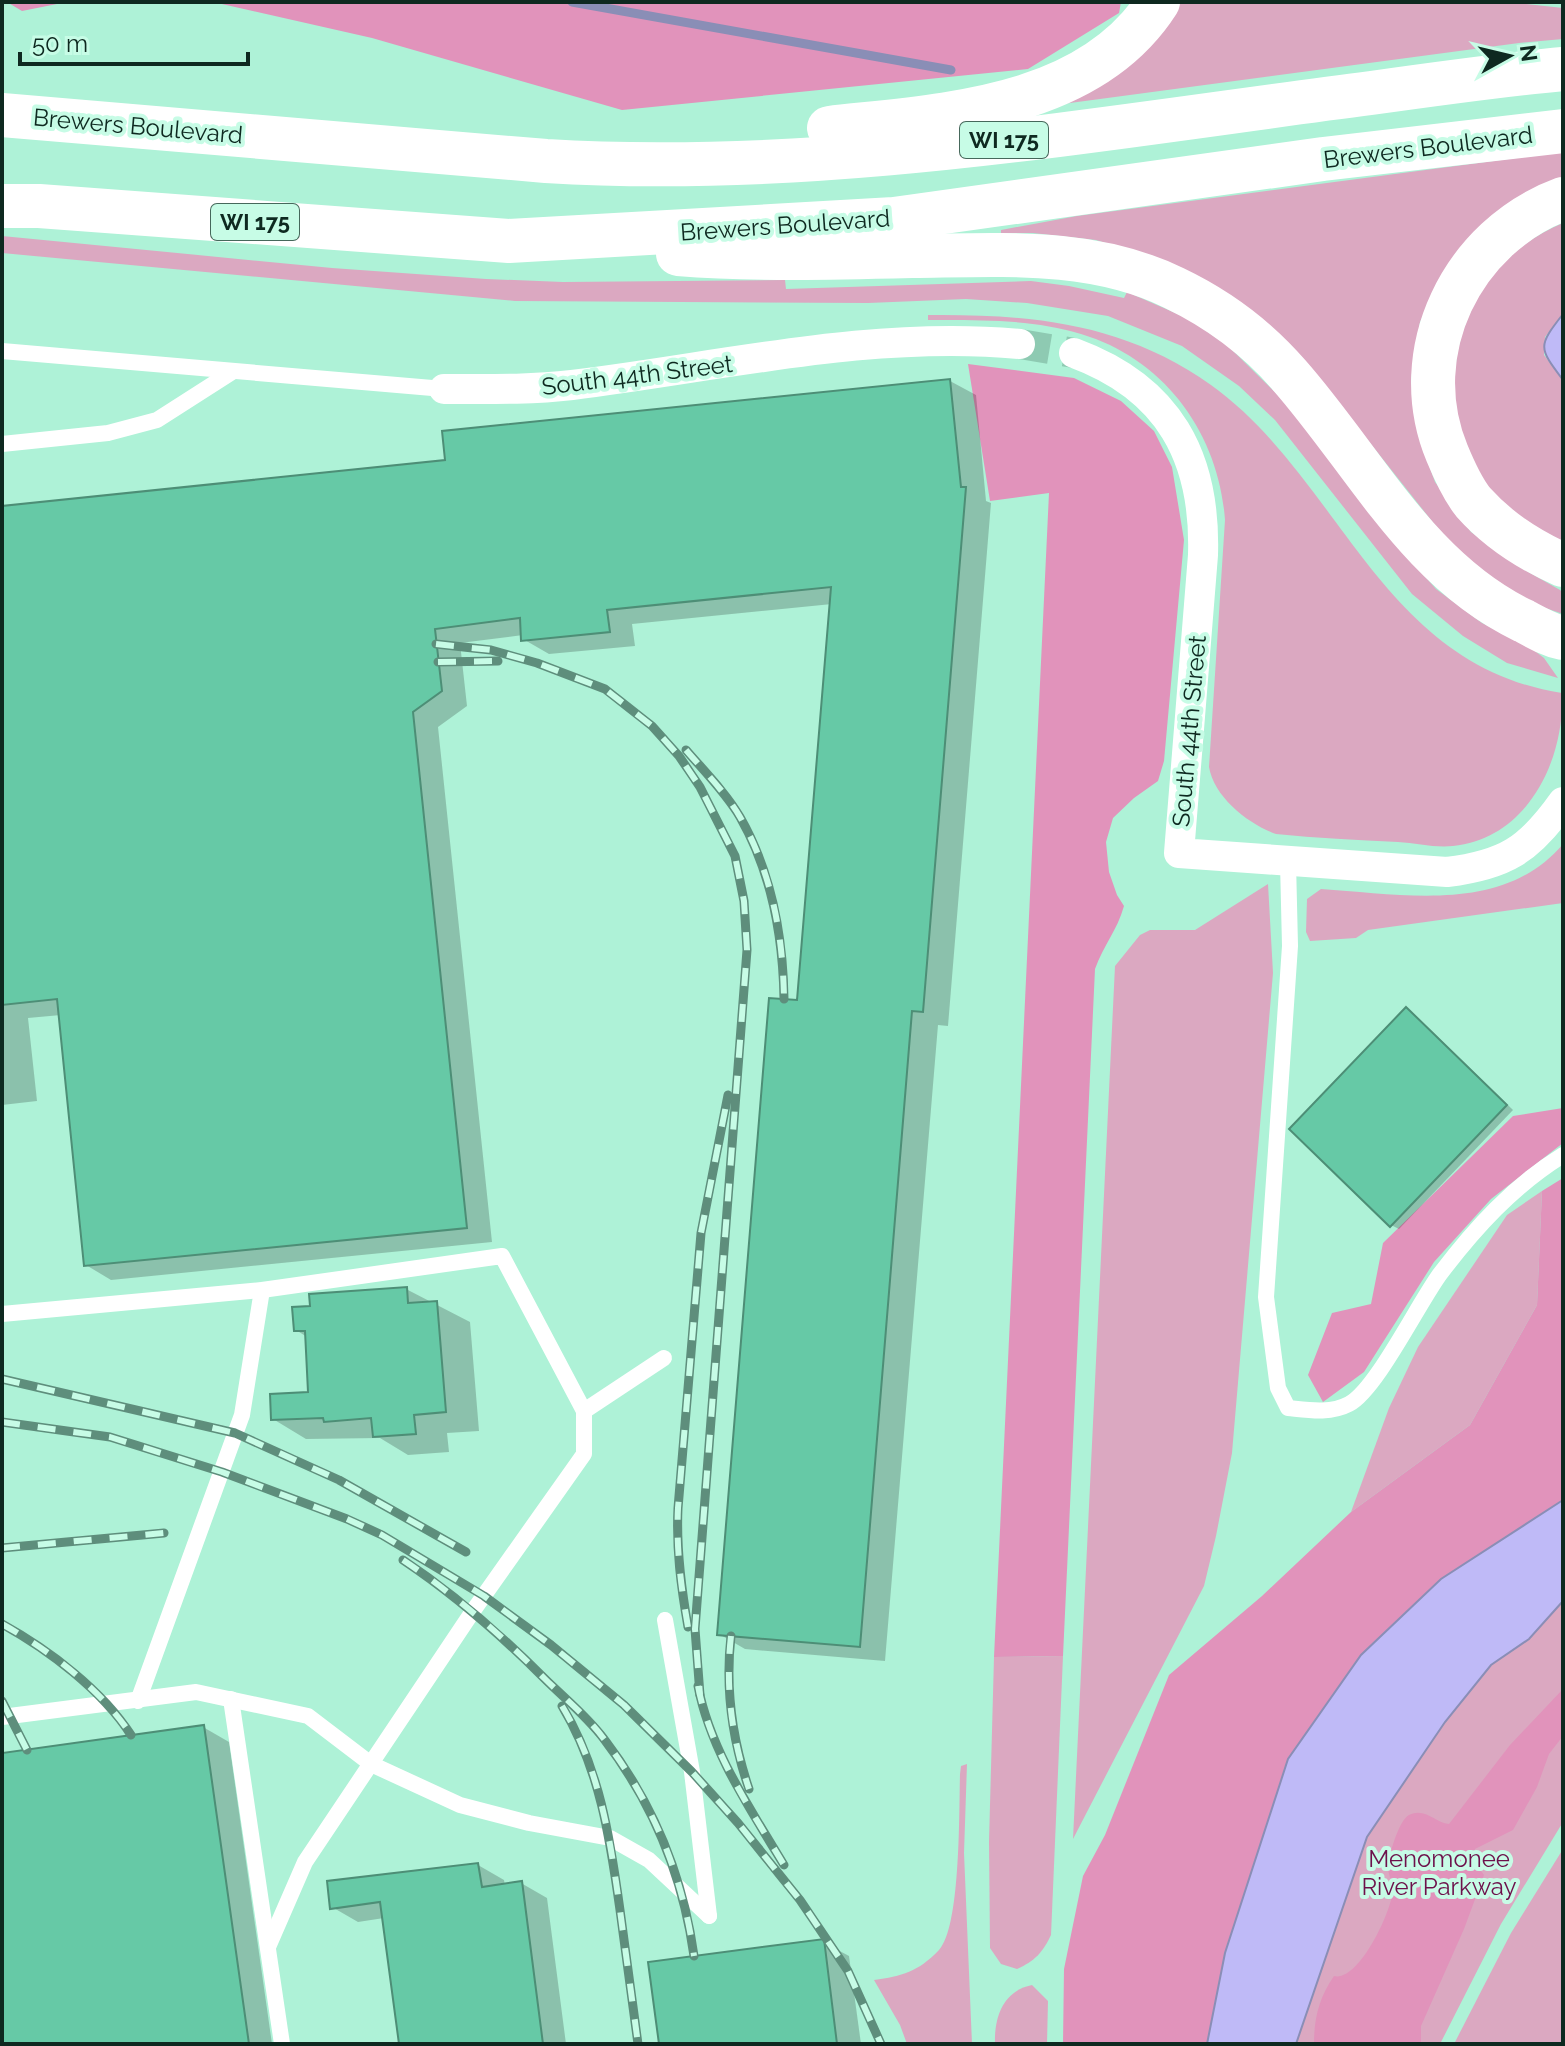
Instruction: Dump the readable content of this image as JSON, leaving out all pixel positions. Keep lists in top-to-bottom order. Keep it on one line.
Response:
{"streets":{"highway":["Brewers Boulevard","WI 175"],"street":["South 44th Street"]},"parks":["Menomonee River Parkway"],"scale_bar":"50 m","north":"right"}
